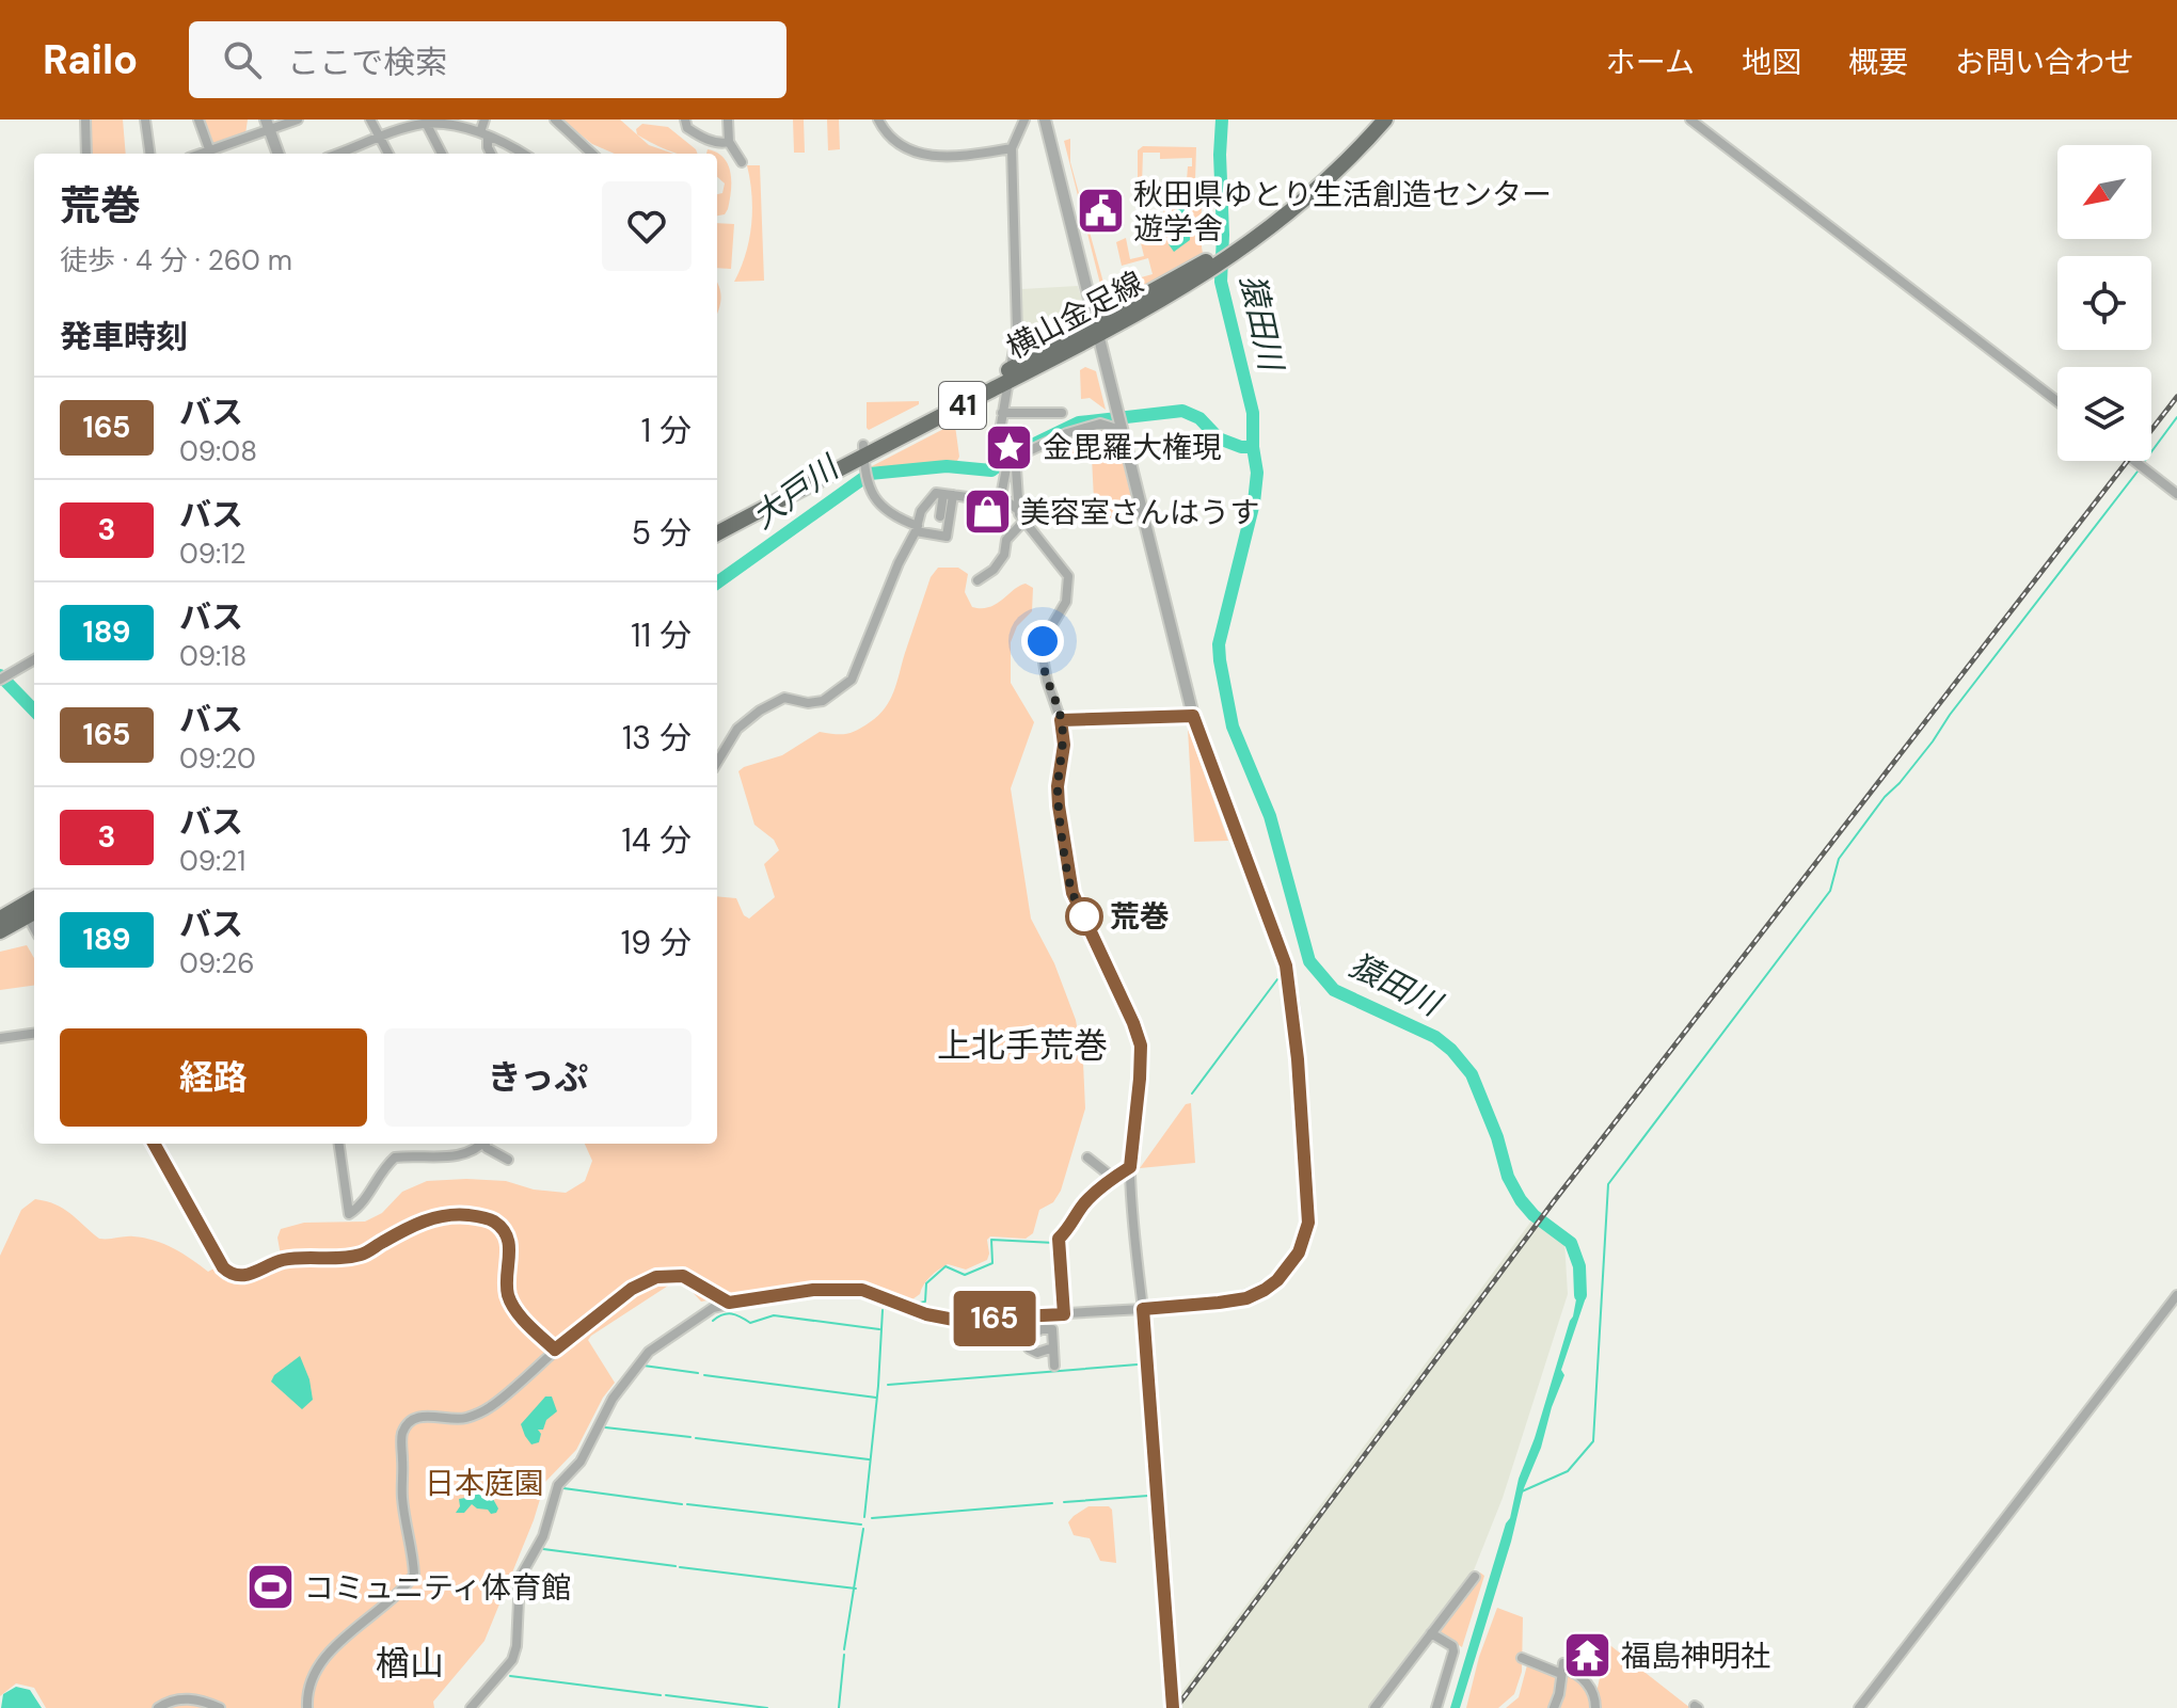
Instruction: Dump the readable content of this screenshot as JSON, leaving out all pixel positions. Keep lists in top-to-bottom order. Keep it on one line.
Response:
{"streets":{"main road":["横山金足線","41"]},"districts":["上北手荒巻","楢山"],"water":["猿田川","大戸川"],"parks":["日本庭園"],"places":{"public building":["秋田県ゆとり生活創造センター 遊学舎"],"place":["金毘羅大権現"],"shop":["美容室さんはうす"],"other":["荒巻"],"sports":["コミュニティ体育館"],"temple":["福島神明社"]},"lines":["bus line 165"],"north":"bottom left","page":{"header":"Railo","search":"ここで検索","nav":["ホーム","地図","概要","お問い合わせ"],"on_map":"165","heading":[["荒巻","徒歩 · 4 分 · 260 m"],"発車時刻"],"list":[{"mark":"165","name":"バス","note":"09:08","value":"1 分"},{"mark":"3","name":"バス","note":"09:12","value":"5 分"},{"mark":"189","name":"バス","note":"09:18","value":"11 分"},{"mark":"165","name":"バス","note":"09:20","value":"13 分"},{"mark":"3","name":"バス","note":"09:21","value":"14 分"},{"mark":"189","name":"バス","note":"09:26","value":"19 分"}],"buttons":["経路","きっぷ"]}}
